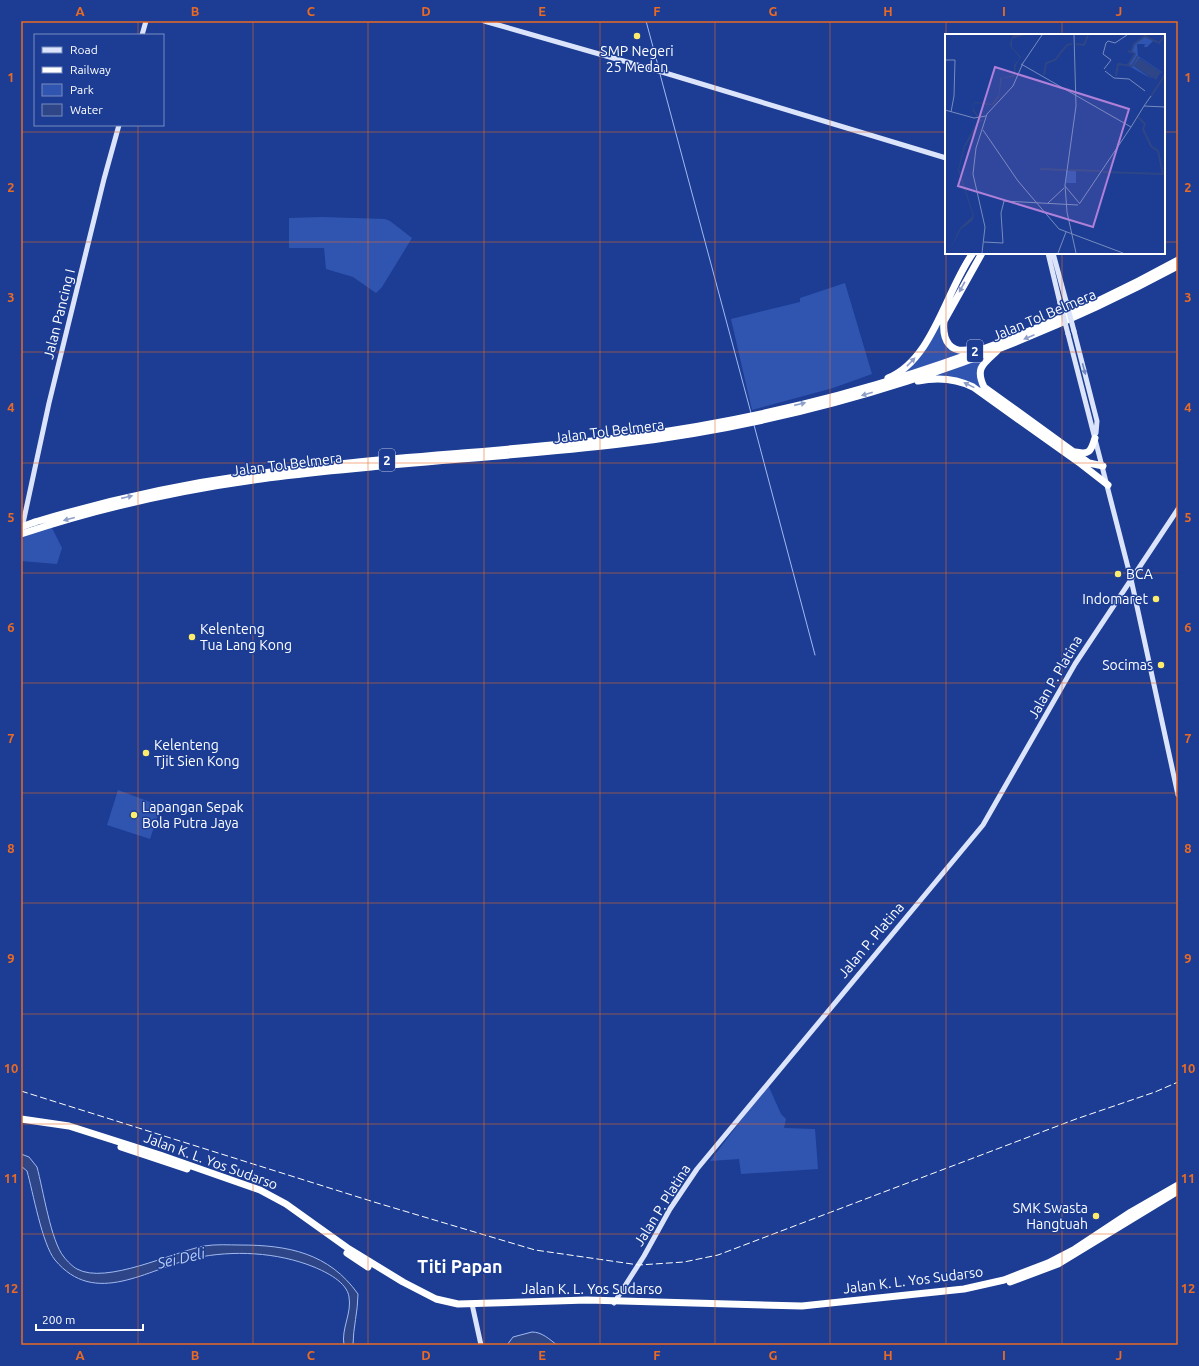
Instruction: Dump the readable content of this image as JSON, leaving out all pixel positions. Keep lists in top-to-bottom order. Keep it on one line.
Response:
{"streets":{"highway":["Jalan Tol Belmera","2","Jalan K. L. Yos Sudarso"],"street":["Jalan Pancing I","Jalan P. Platina"]},"crossings":[["Jalan Pancing I","Jalan Tol Belmera"],["Jalan P. Platina","Jalan K. L. Yos Sudarso"]],"districts":["Titi Papan"],"water":["Sei Deli"],"places":["SMP Negeri 25 Medan","BCA","Indomaret","Kelenteng Tua Lang Kong","Socimas","Kelenteng Tjit Sien Kong","Lapangan Sepak Bola Putra Jaya","SMK Swasta Hangtuah"],"legend":["Road","Railway","Park","Water"],"scale_bar":"200 m","grid":{"columns":["A","B","C","D","E","F","G","H","I","J"],"rows":["1","2","3","4","5","6","7","8","9","10","11","12"]}}
